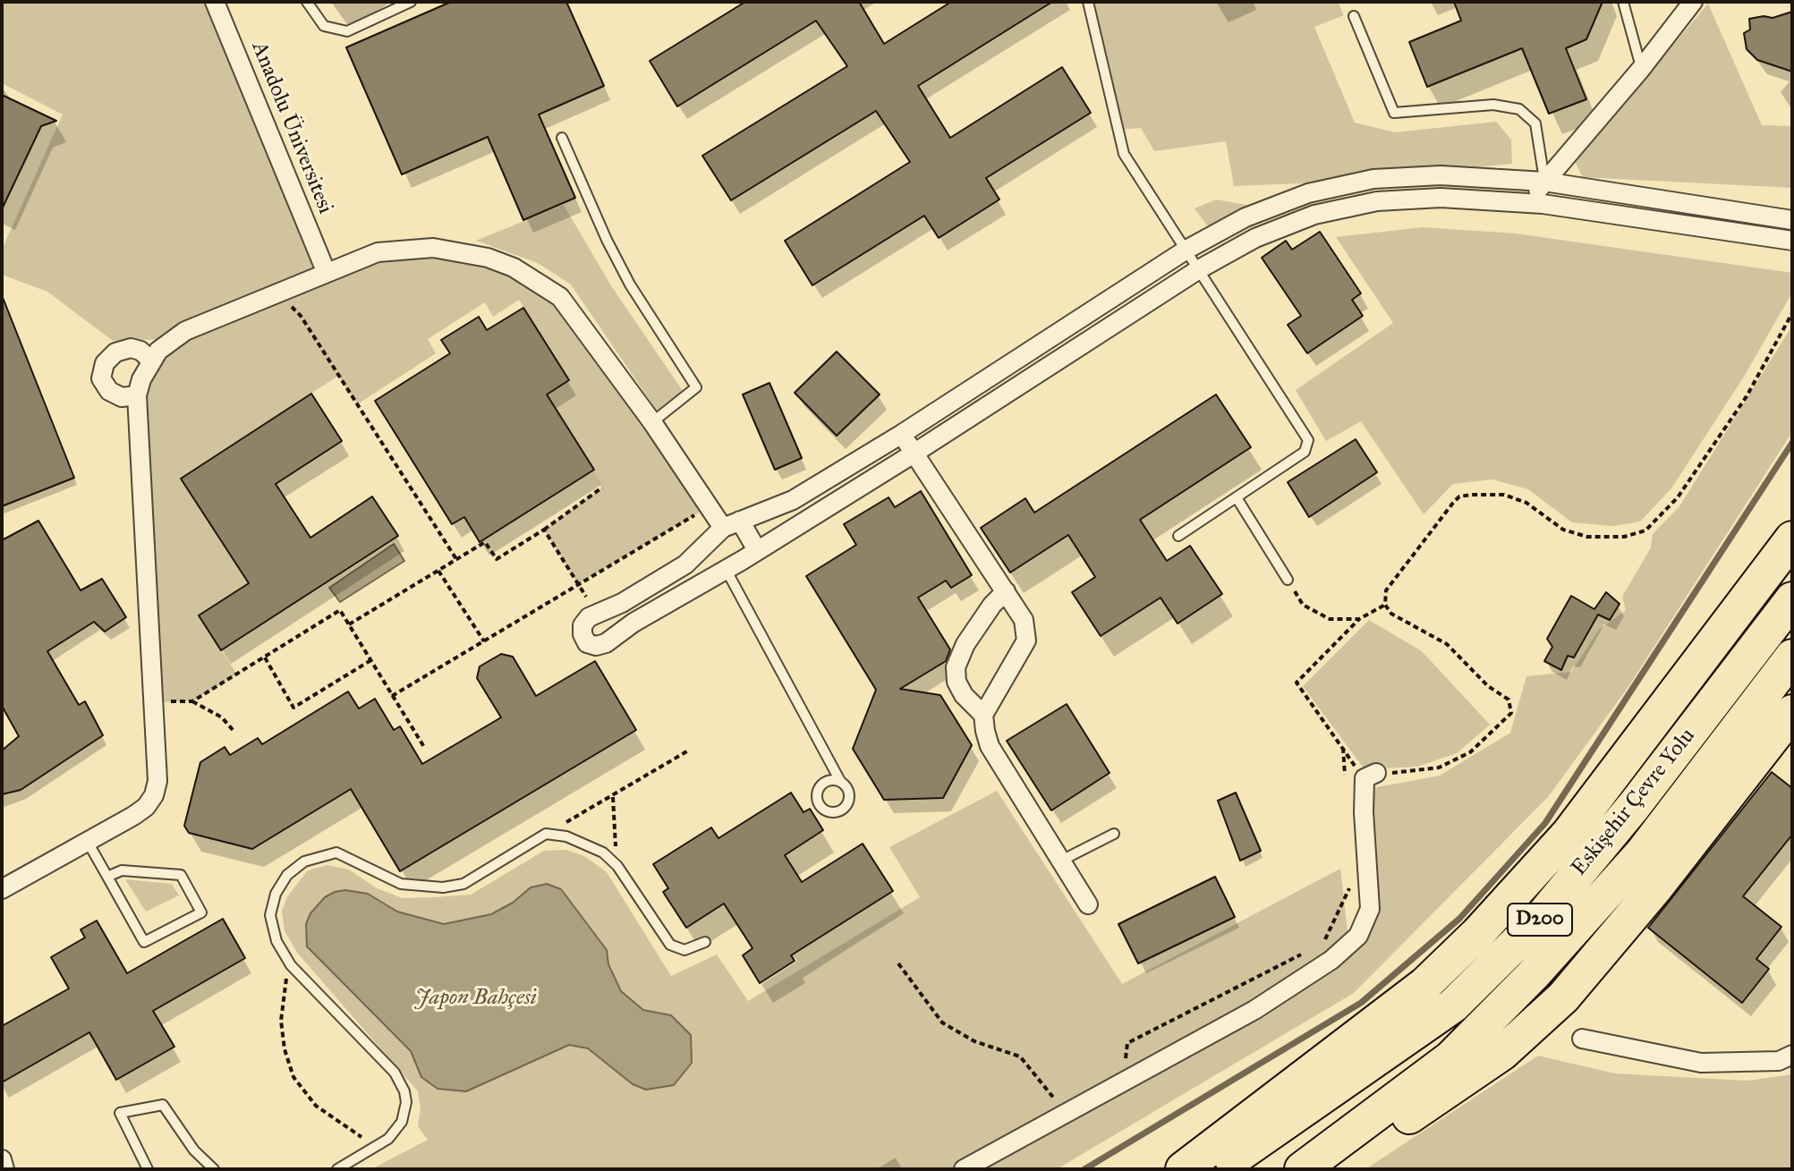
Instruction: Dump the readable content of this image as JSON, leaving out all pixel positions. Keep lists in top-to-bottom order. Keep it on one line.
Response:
{"streets":{"highway":["Eskişehir Çevre Yolu","D200"],"street":["Anadolu Üniversitesi"]},"parks":["Japon Bahçesi"]}
